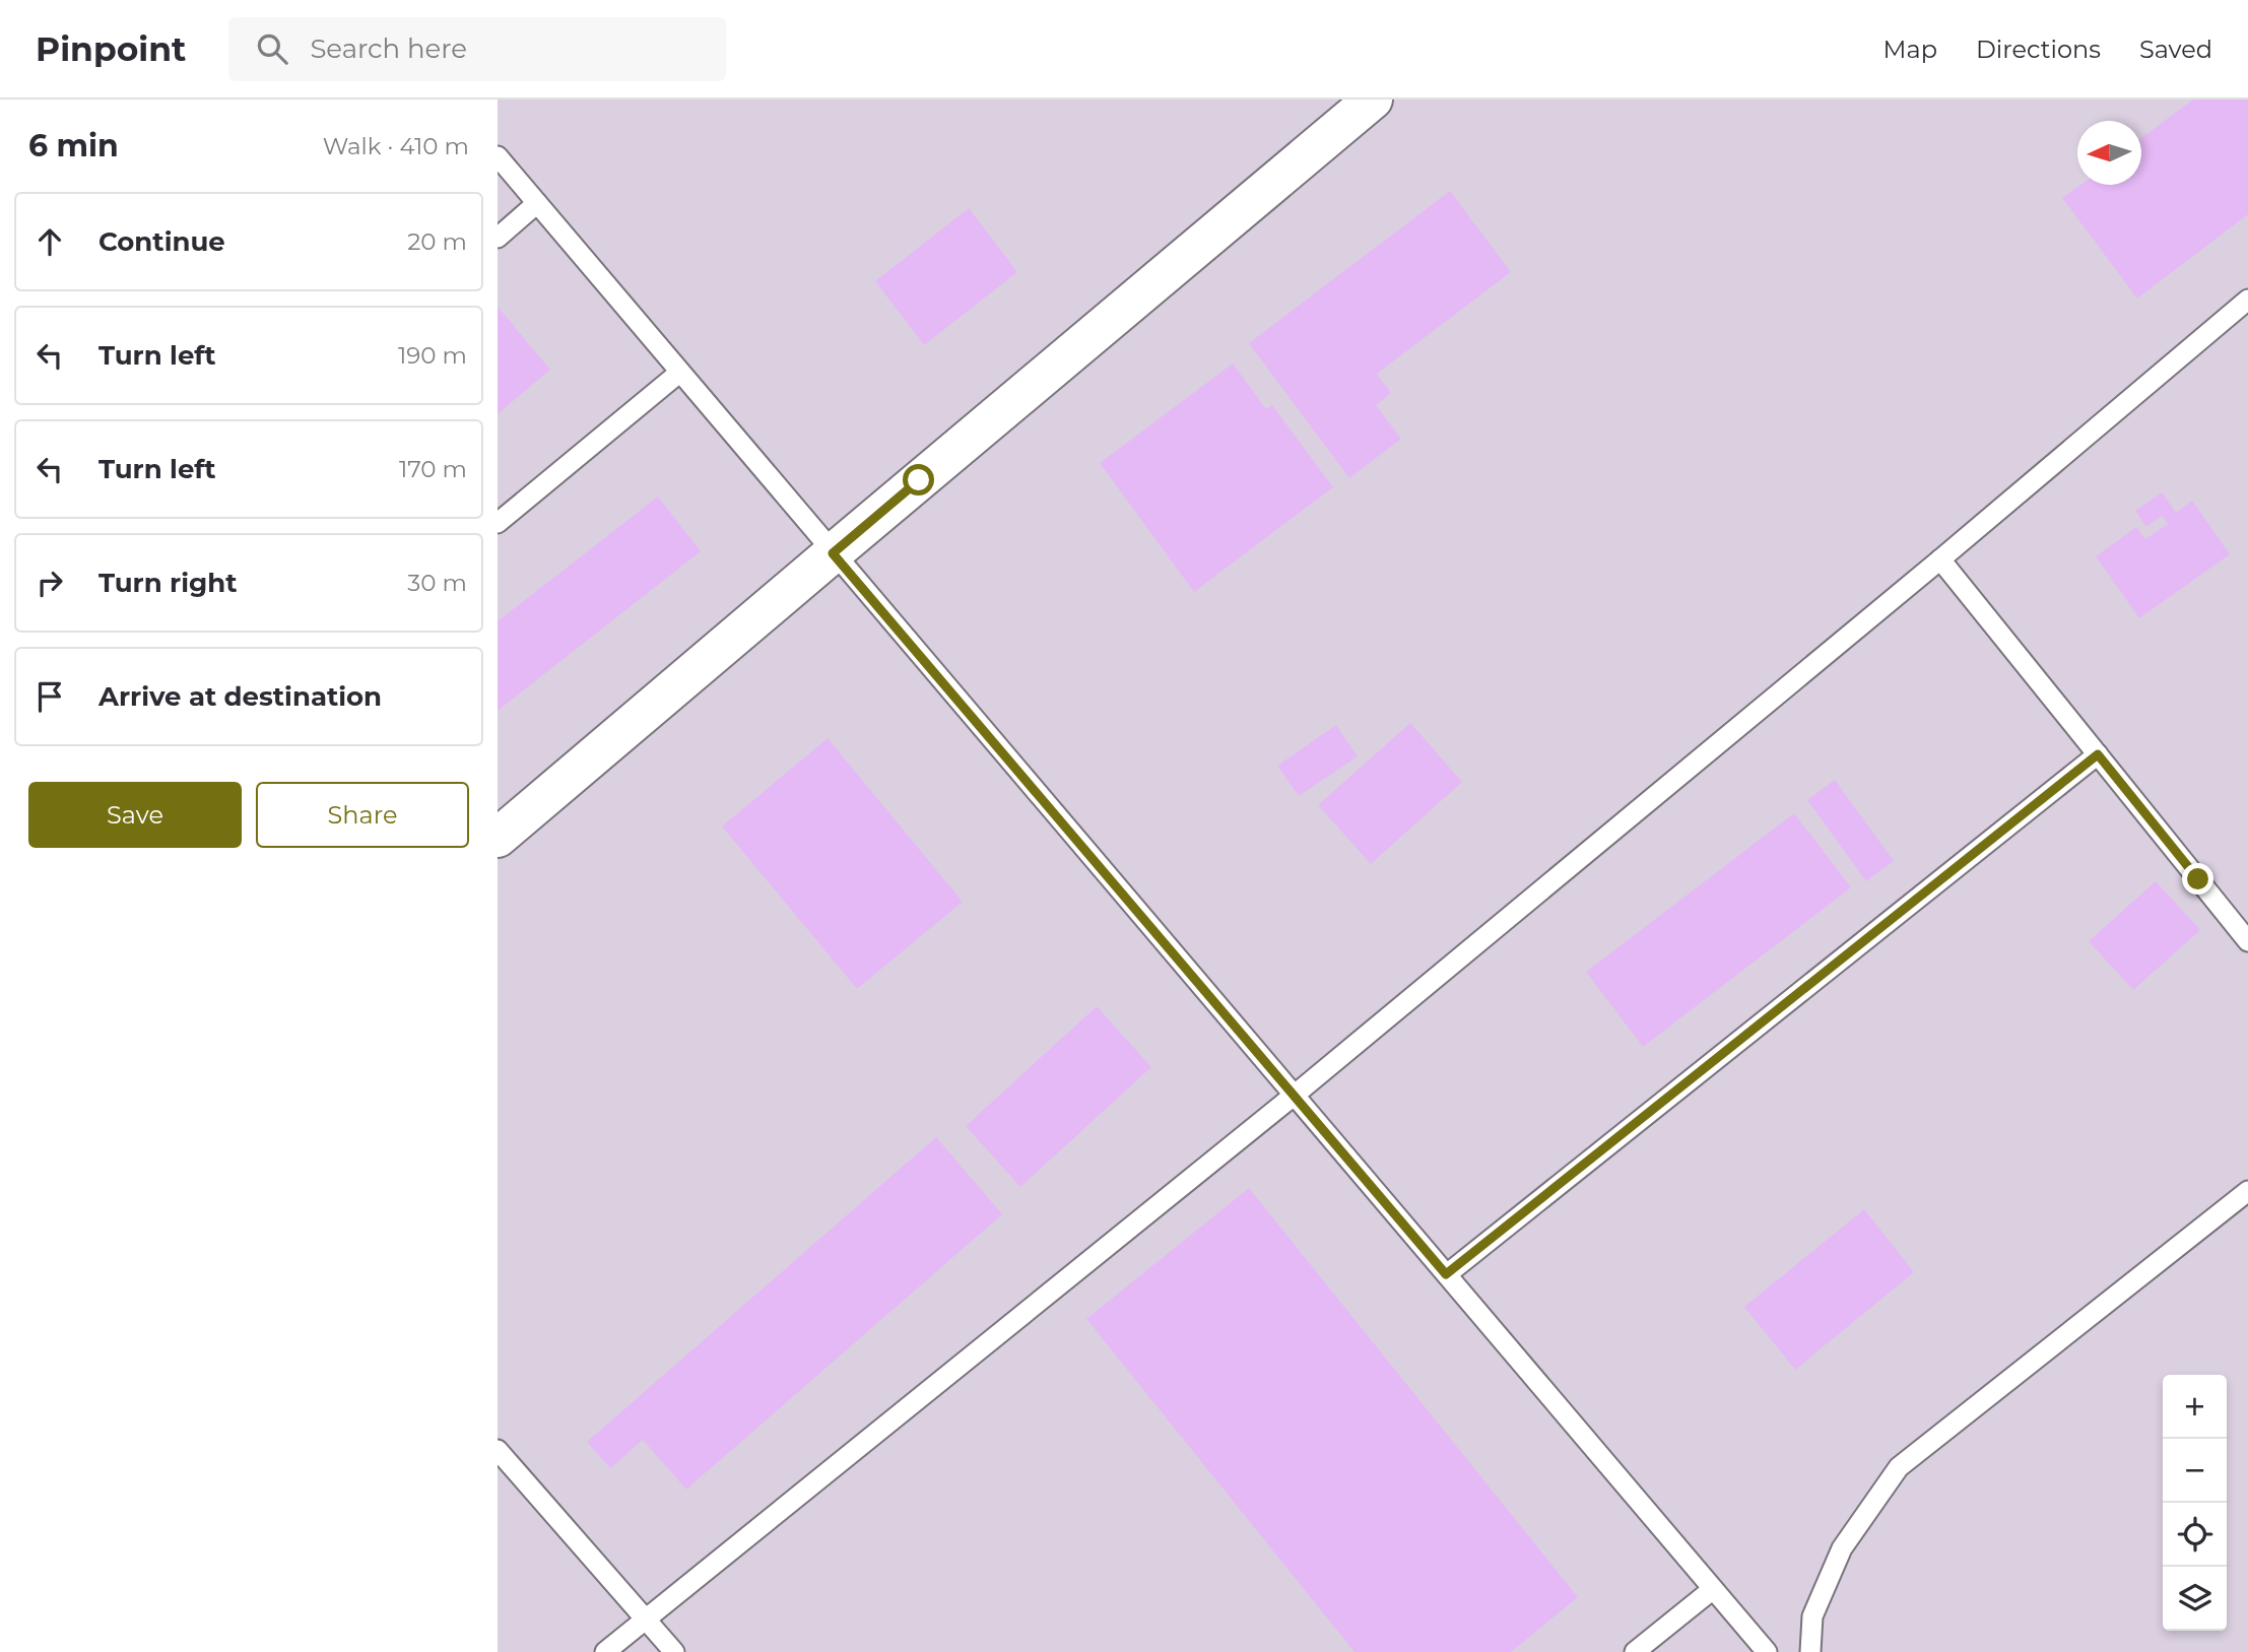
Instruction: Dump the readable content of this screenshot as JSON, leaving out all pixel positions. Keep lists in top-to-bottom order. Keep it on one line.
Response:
{"north":"left","page":{"header":"Pinpoint","search":"Search here","nav":["Map","Directions","Saved"],"heading":["6 min","Walk · 410 m"],"list":[["Continue","20 m"],["Turn left","190 m"],["Turn left","170 m"],["Turn right","30 m"],"Arrive at destination"],"buttons":["Save","Share"],"map_buttons":["+","−"]}}
